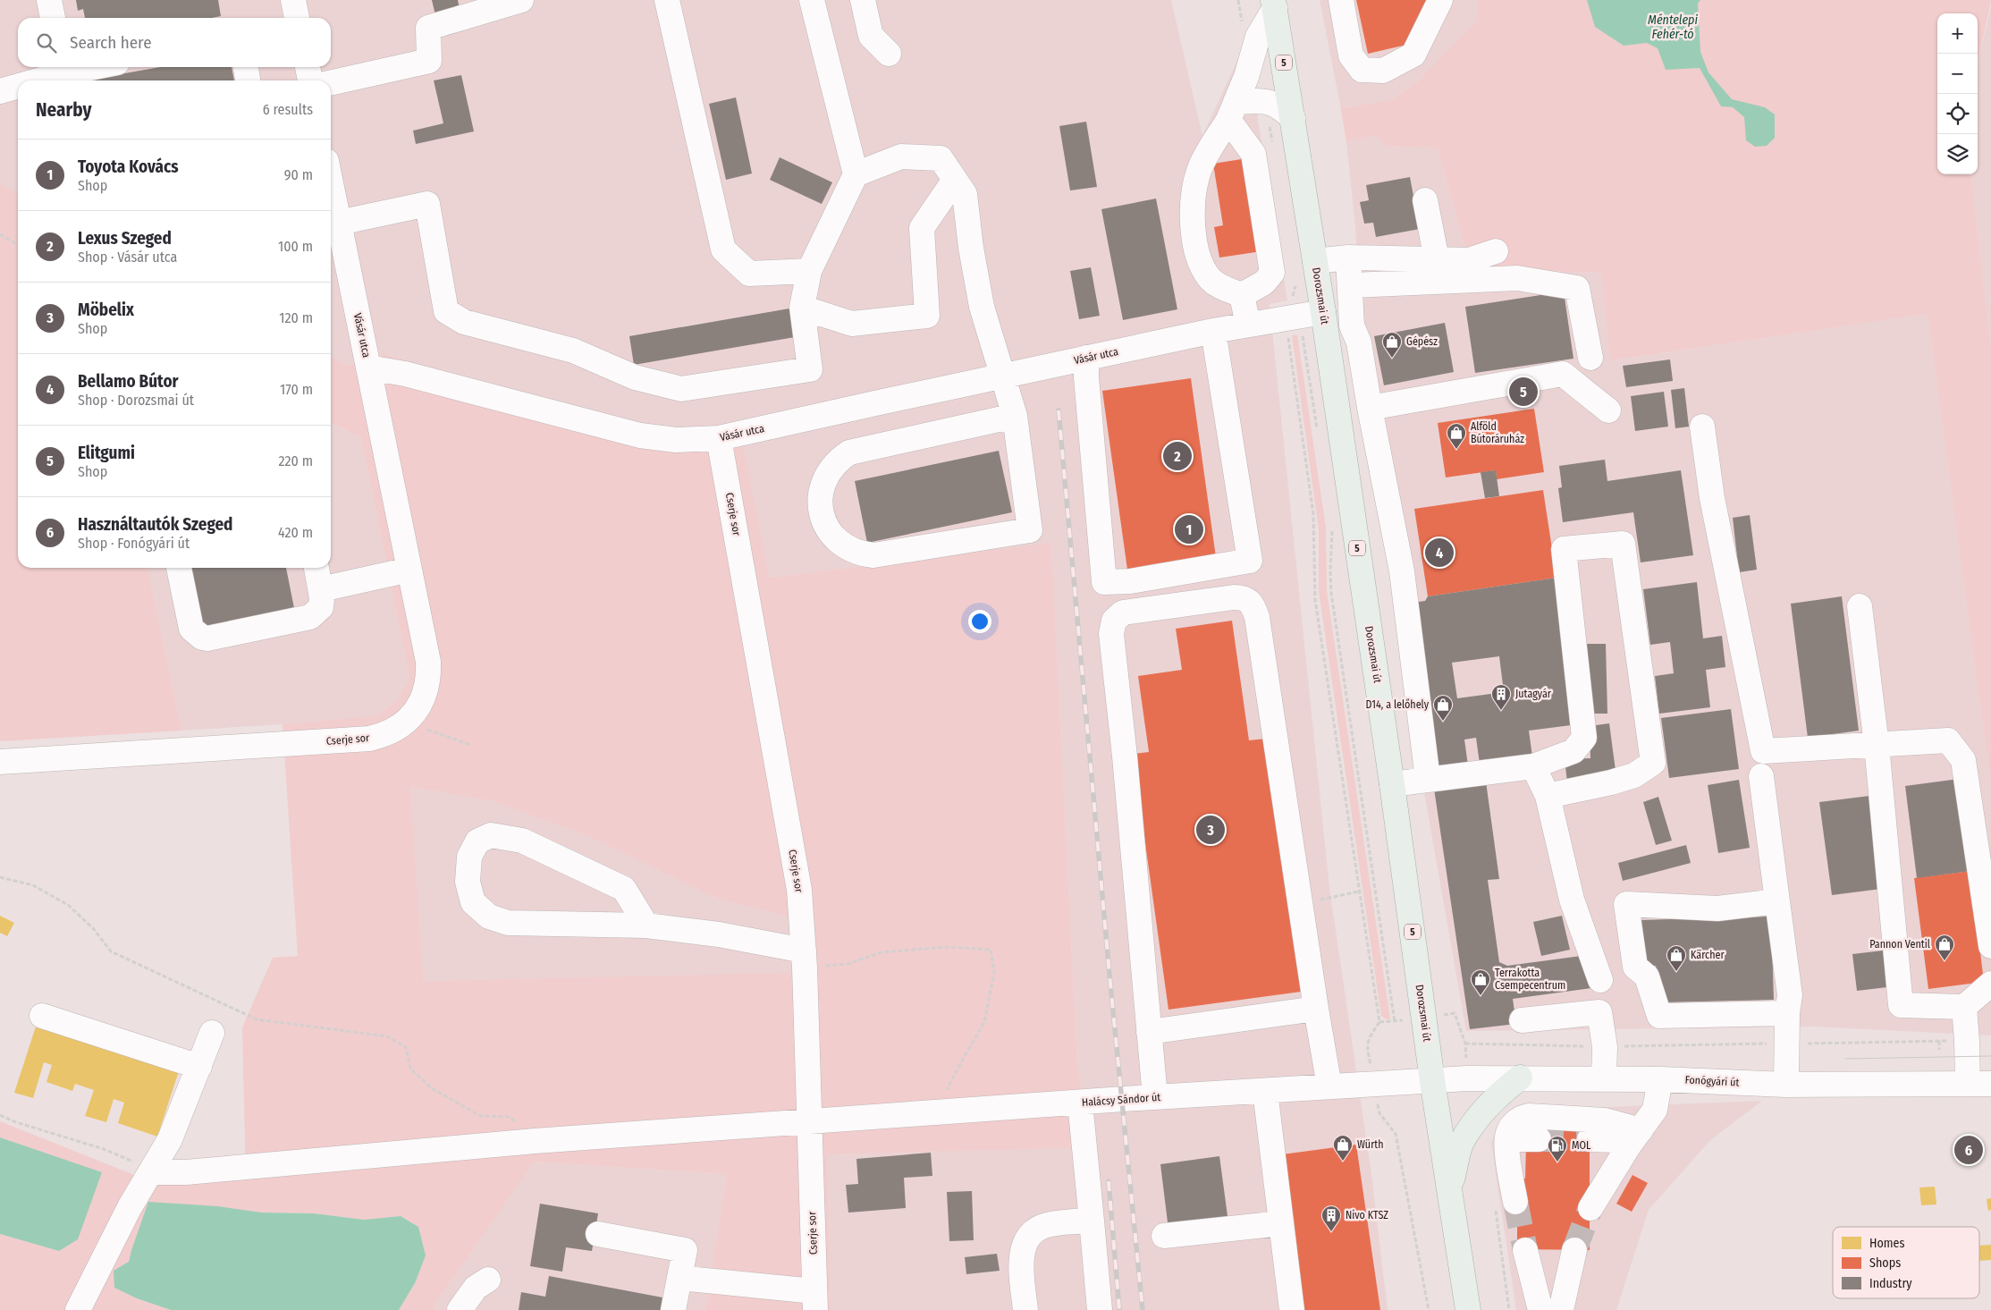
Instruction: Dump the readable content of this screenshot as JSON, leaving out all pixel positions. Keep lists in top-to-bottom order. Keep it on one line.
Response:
{"streets":{"main road":["5","Dorozsmai út"],"street":["Vásár utca","Cserje sor","Fonógyári út","Halácsy Sándor út"]},"crossings":[["Dorozsmai út","Vásár utca"],["Dorozsmai út","Fonógyári út"],["Dorozsmai út","Halácsy Sándor út"],["Vásár utca","Cserje sor"],["Cserje sor","Halácsy Sándor út"],["Fonógyári út","Halácsy Sándor út"]],"water":["Méntelepi Fehér-tó"],"places":{"shop":["Gépész","Alföld Bútoráruház","D14, a lelőhely","Pannon Ventil","Kärcher","Terrakotta Csempecentrum","Würth"],"building":["Jutagyár","Nivo KTSZ"],"fuel station":["MOL"]},"legend":["Homes","Shops","Industry"],"page":{"map_buttons":["+","−"],"search":"Search here","heading":["Nearby","6 results"],"list":[{"mark":"1","name":"Toyota Kovács","note":"Shop","value":"90 m"},{"mark":"2","name":"Lexus Szeged","note":"Shop · Vásár utca","value":"100 m"},{"mark":"3","name":"Möbelix","note":"Shop","value":"120 m"},{"mark":"4","name":"Bellamo Bútor","note":"Shop · Dorozsmai út","value":"170 m"},{"mark":"5","name":"Elitgumi","note":"Shop","value":"220 m"},{"mark":"6","name":"Használtautók Szeged","note":"Shop · Fonógyári út","value":"420 m"}],"pins":["5","2","1","4","3","6"]}}
